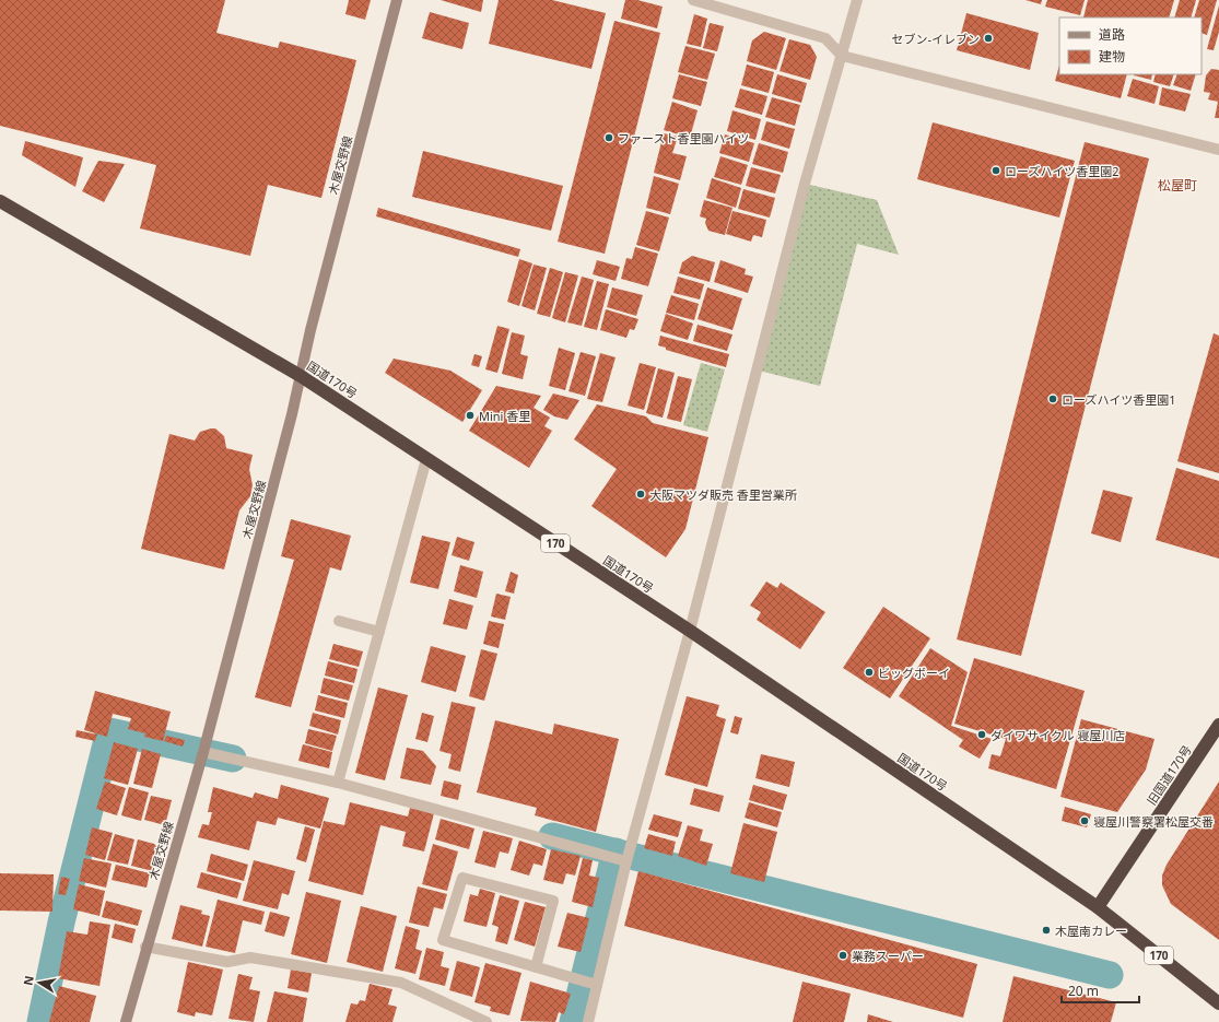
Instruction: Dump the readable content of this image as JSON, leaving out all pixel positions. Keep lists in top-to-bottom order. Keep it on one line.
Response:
{"streets":{"highway":["国道170号","170","旧国道170号"],"main road":["木屋交野線"]},"crossings":[["木屋交野線","国道170号"],["国道170号","旧国道170号"]],"districts":["松屋町"],"places":["セブン-イレブン","ファースト香里園ハイツ","ローズハイツ香里園2","ローズハイツ香里園1","Mini 香里","大阪マツダ販売 香里営業所","ビッグボーイ","ダイワサイクル 寝屋川店","寝屋川警察署松屋交番","木屋南カレー","業務スーパー"],"legend":["道路","建物"],"scale_bar":"20 m","north":"left"}
